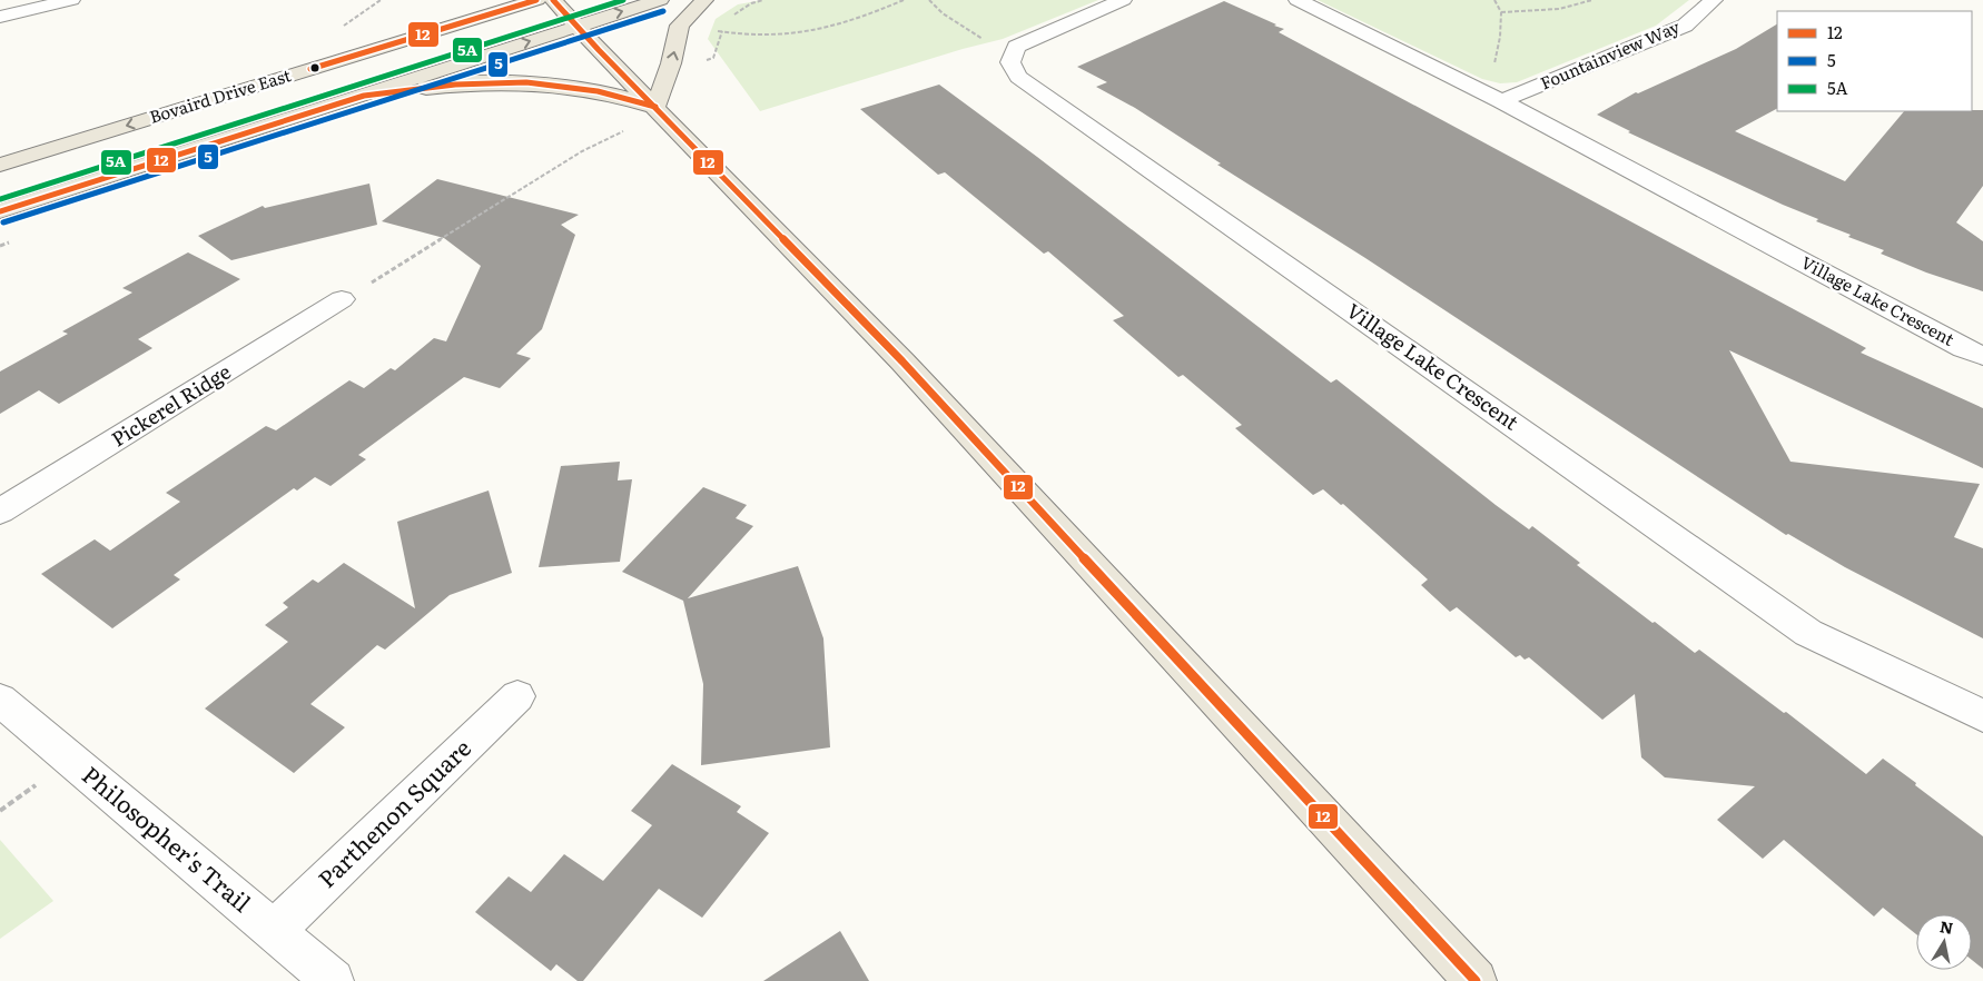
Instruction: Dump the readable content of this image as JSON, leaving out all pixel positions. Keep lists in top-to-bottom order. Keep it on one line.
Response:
{"streets":{"main road":["Bovaird Drive East"],"street":["Fountainview Way","Village Lake Crescent","Pickerel Ridge","Parthenon Square","Philosopher's Trail"]},"crossings":[["Fountainview Way","Village Lake Crescent"],["Parthenon Square","Philosopher's Trail"]],"lines":["transit line 12","transit line 5A","transit line 5"],"legend":["12","5","5A"],"north":"top"}
